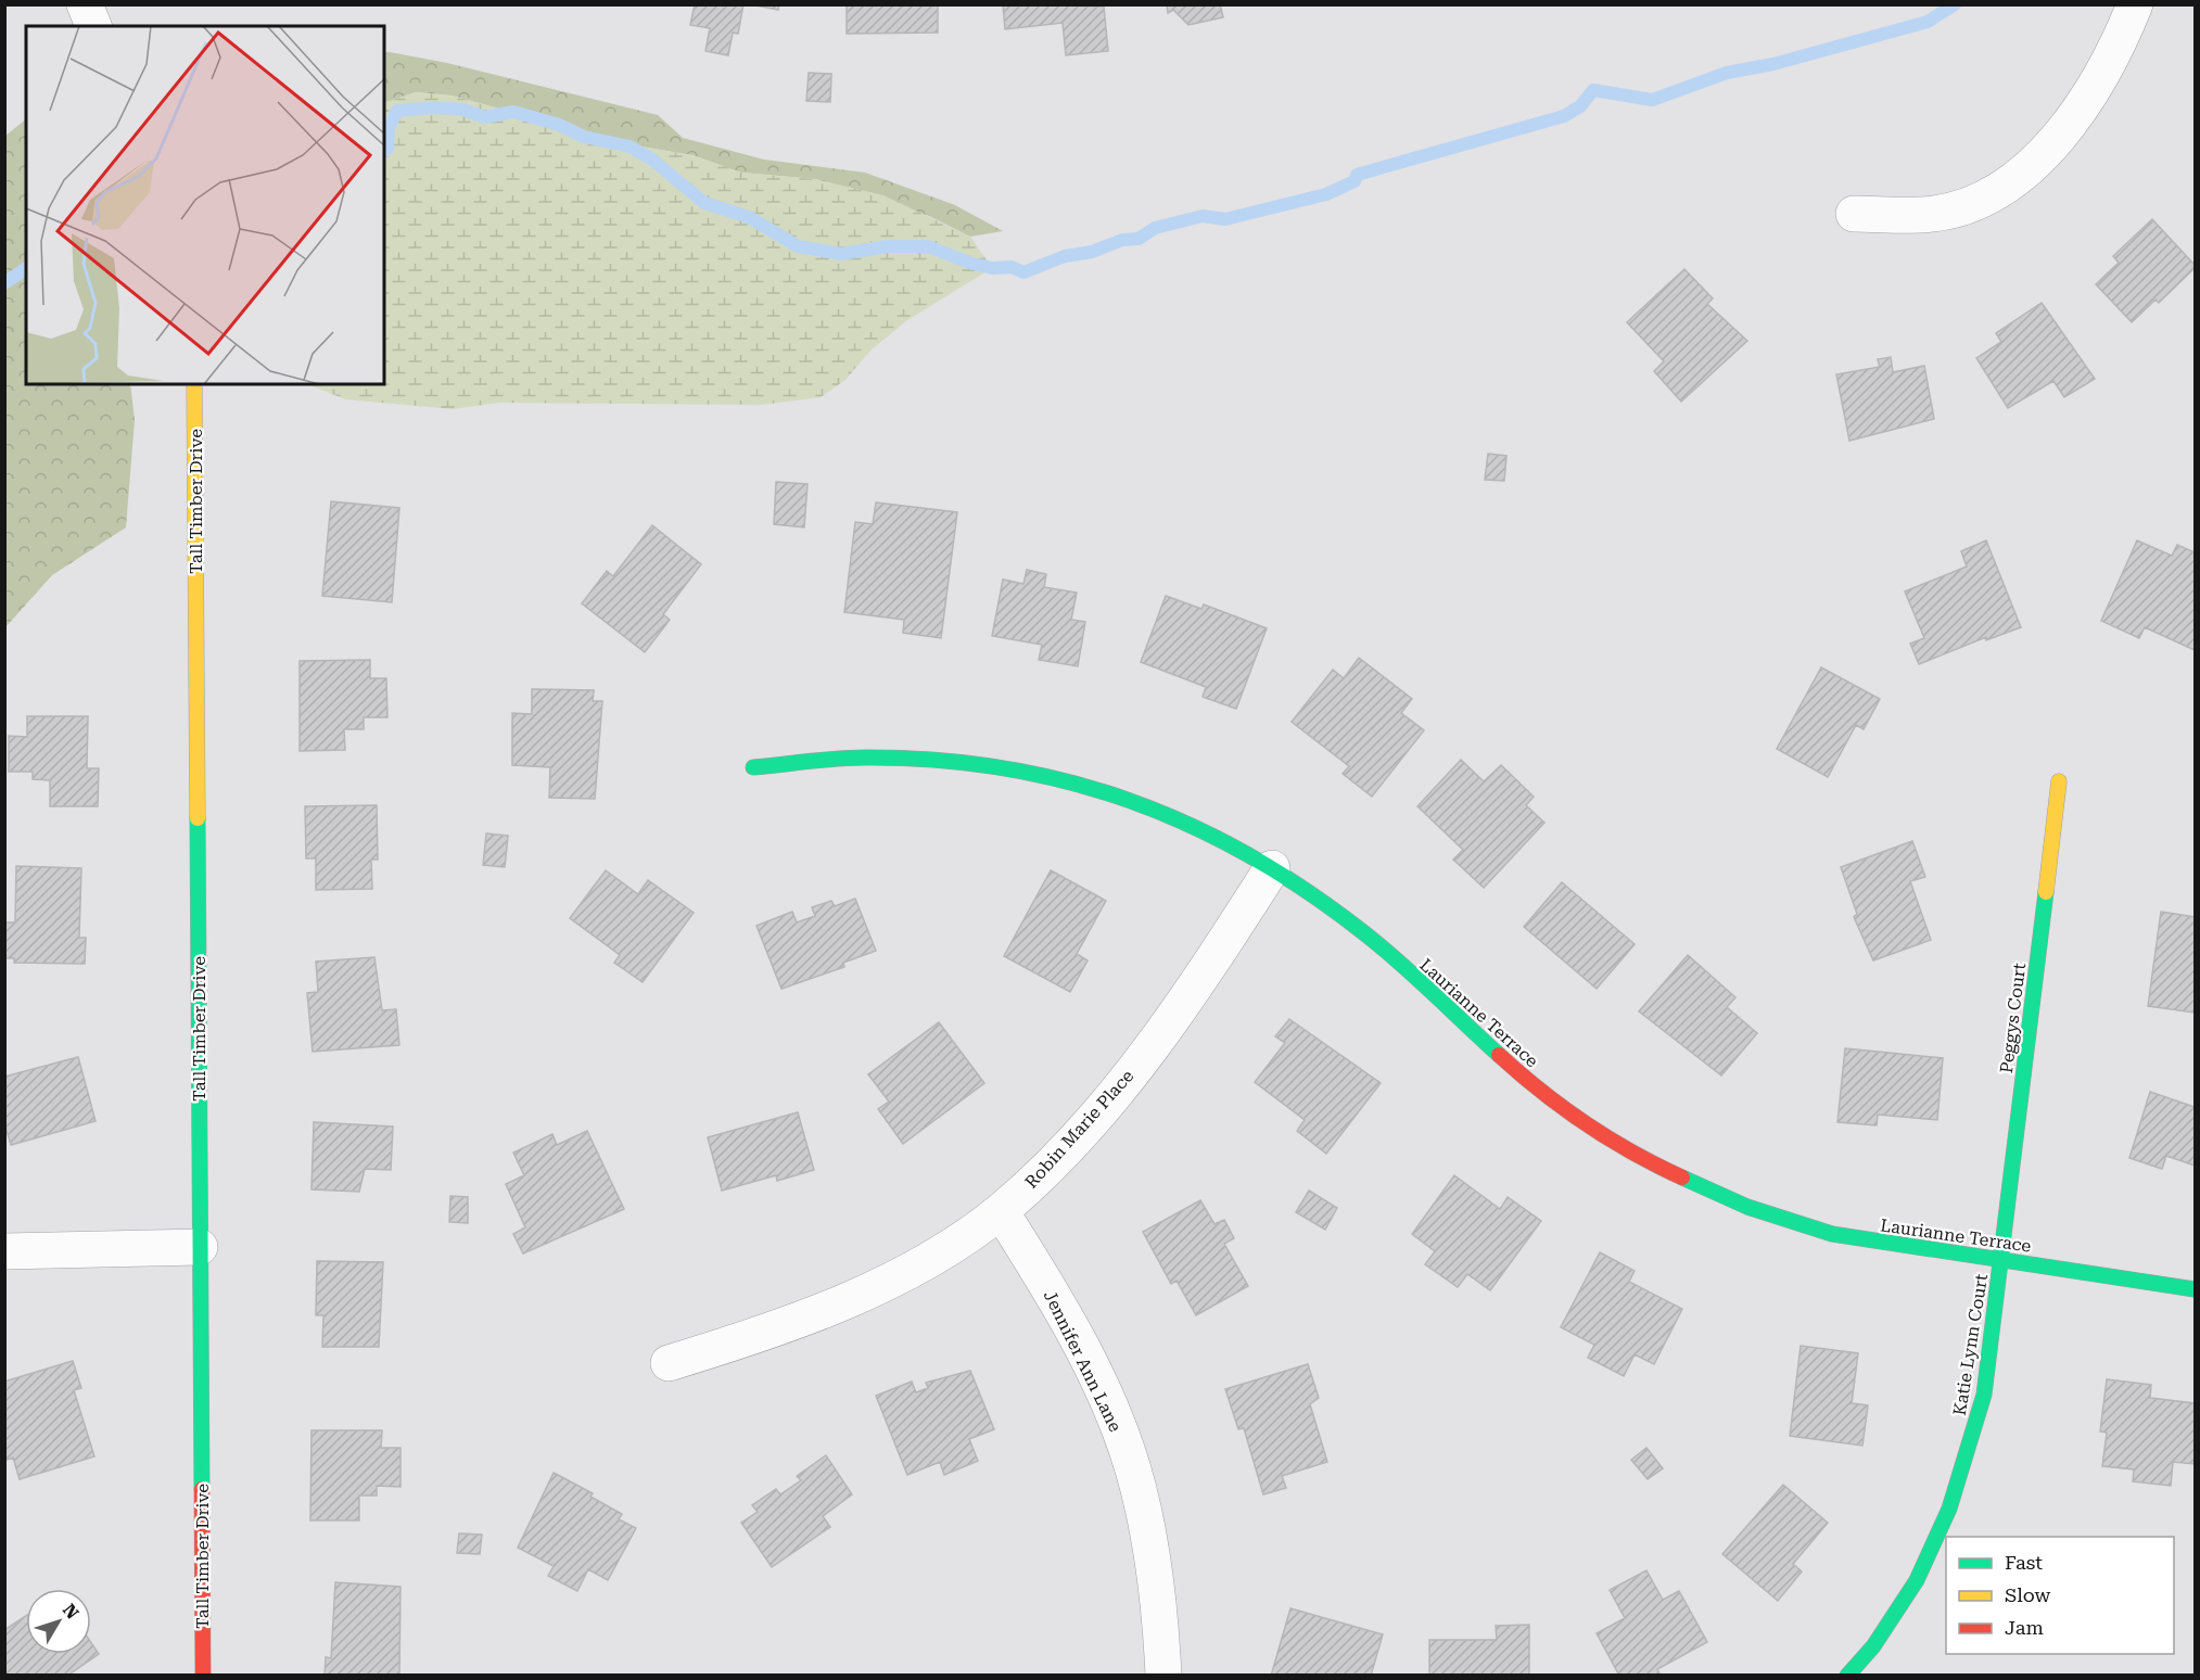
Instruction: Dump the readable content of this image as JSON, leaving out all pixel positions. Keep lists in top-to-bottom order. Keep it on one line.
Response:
{"streets":{"street":["Tall Timber Drive","Laurianne Terrace","Peggys Court","Robin Marie Place","Katie Lynn Court","Jennifer Ann Lane"]},"crossings":[["Laurianne Terrace","Peggys Court"],["Laurianne Terrace","Robin Marie Place"],["Laurianne Terrace","Katie Lynn Court"],["Peggys Court","Katie Lynn Court"],["Robin Marie Place","Jennifer Ann Lane"]],"legend":["Fast","Slow","Jam"],"north":"top right"}
